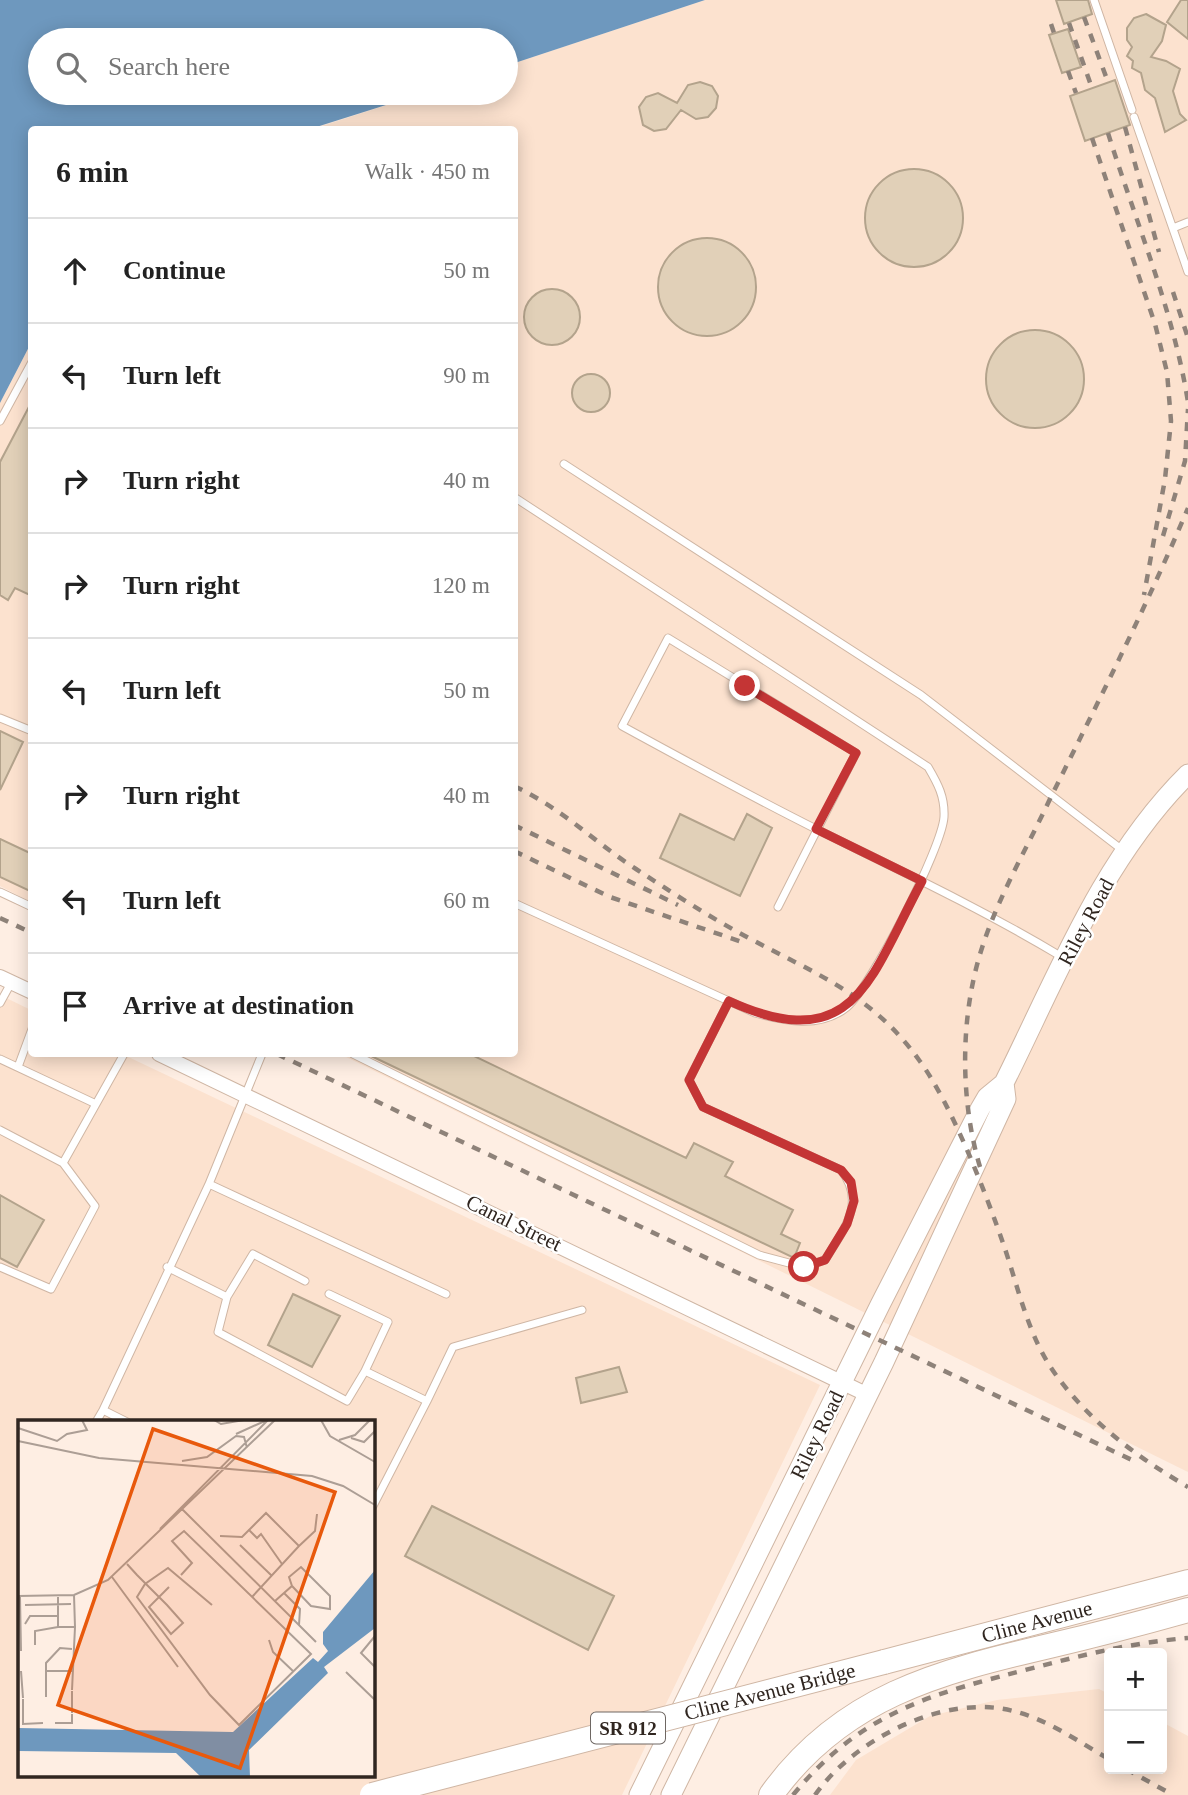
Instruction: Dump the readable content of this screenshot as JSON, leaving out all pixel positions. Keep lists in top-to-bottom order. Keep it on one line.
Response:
{"streets":{"highway":["Cline Avenue","Cline Avenue Bridge","SR 912"],"main road":["Riley Road"],"street":["Canal Street"]},"crossings":[["Riley Road","Canal Street"],["Cline Avenue","Cline Avenue Bridge"]],"page":{"search":"Search here","heading":["6 min","Walk · 450 m"],"list":[["Continue","50 m"],["Turn left","90 m"],["Turn right","40 m"],["Turn right","120 m"],["Turn left","50 m"],["Turn right","40 m"],["Turn left","60 m"],"Arrive at destination"],"map_buttons":["+","−"]}}
